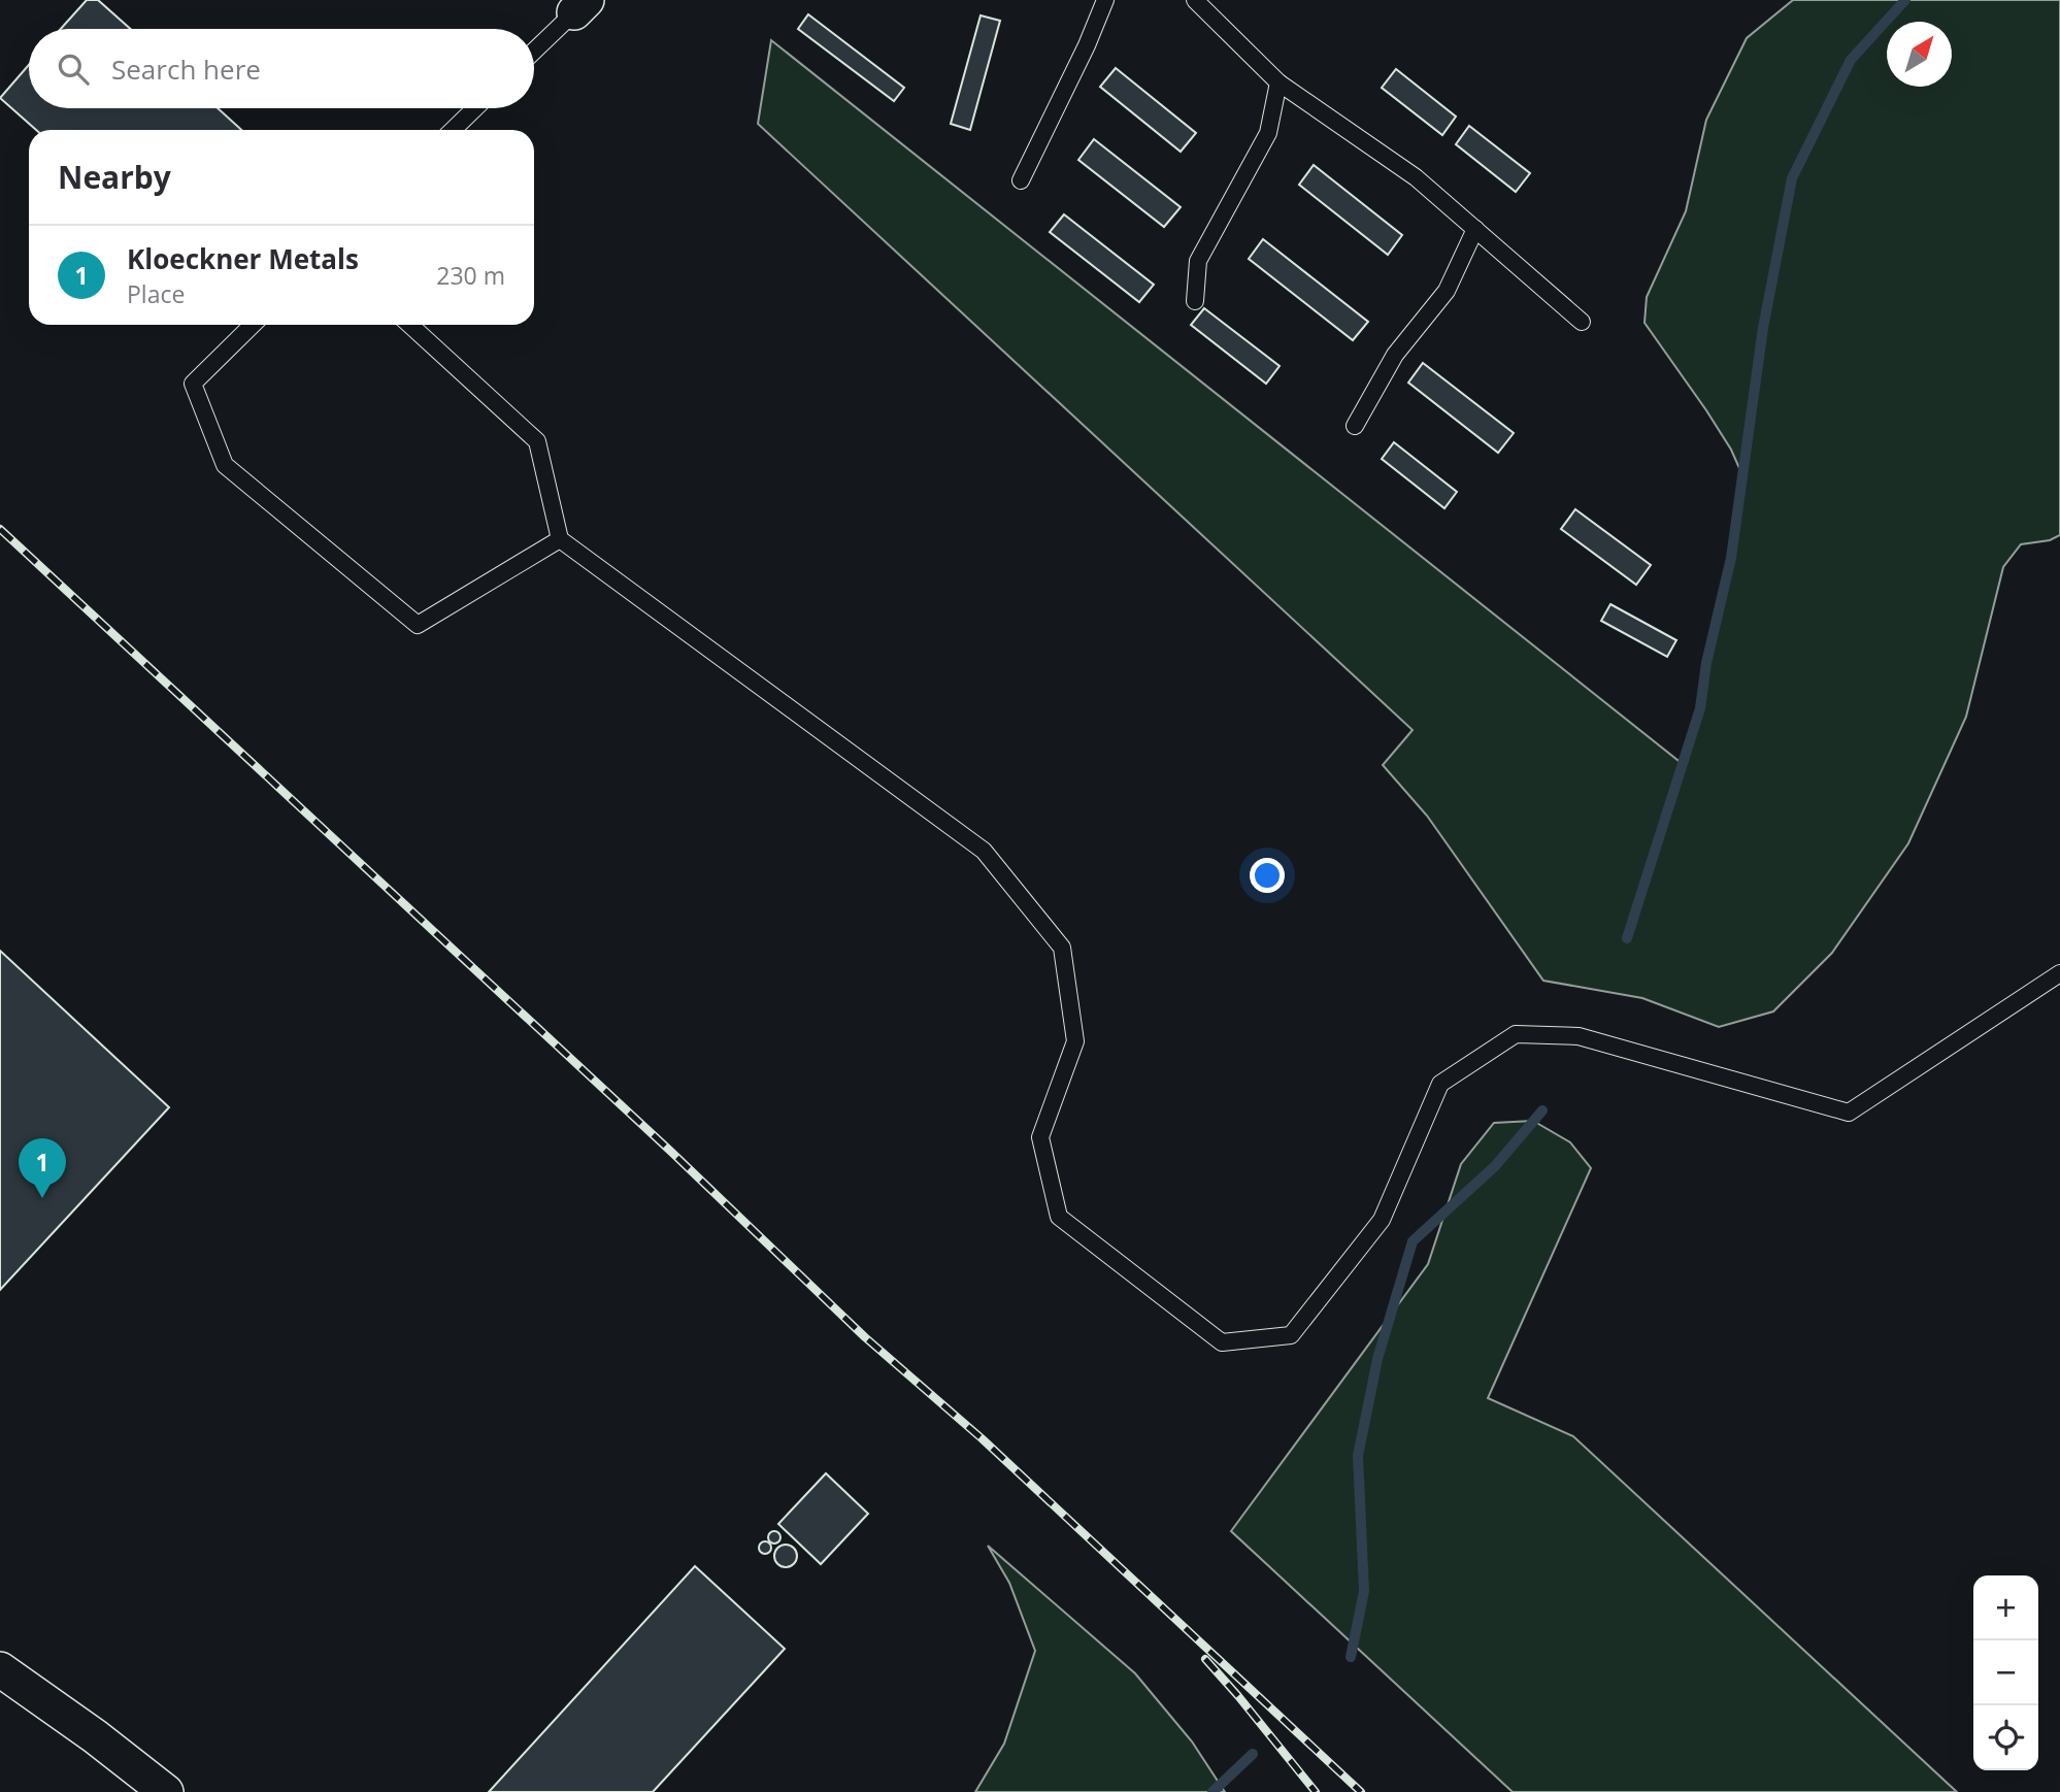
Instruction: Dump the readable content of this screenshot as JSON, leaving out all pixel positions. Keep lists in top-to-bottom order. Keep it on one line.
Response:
{"north":"top right","page":{"search":"Search here","heading":"Nearby","list":[{"mark":"1","name":"Kloeckner Metals","note":"Place","value":"230 m"}],"pins":"1","map_buttons":["+","−"]}}
